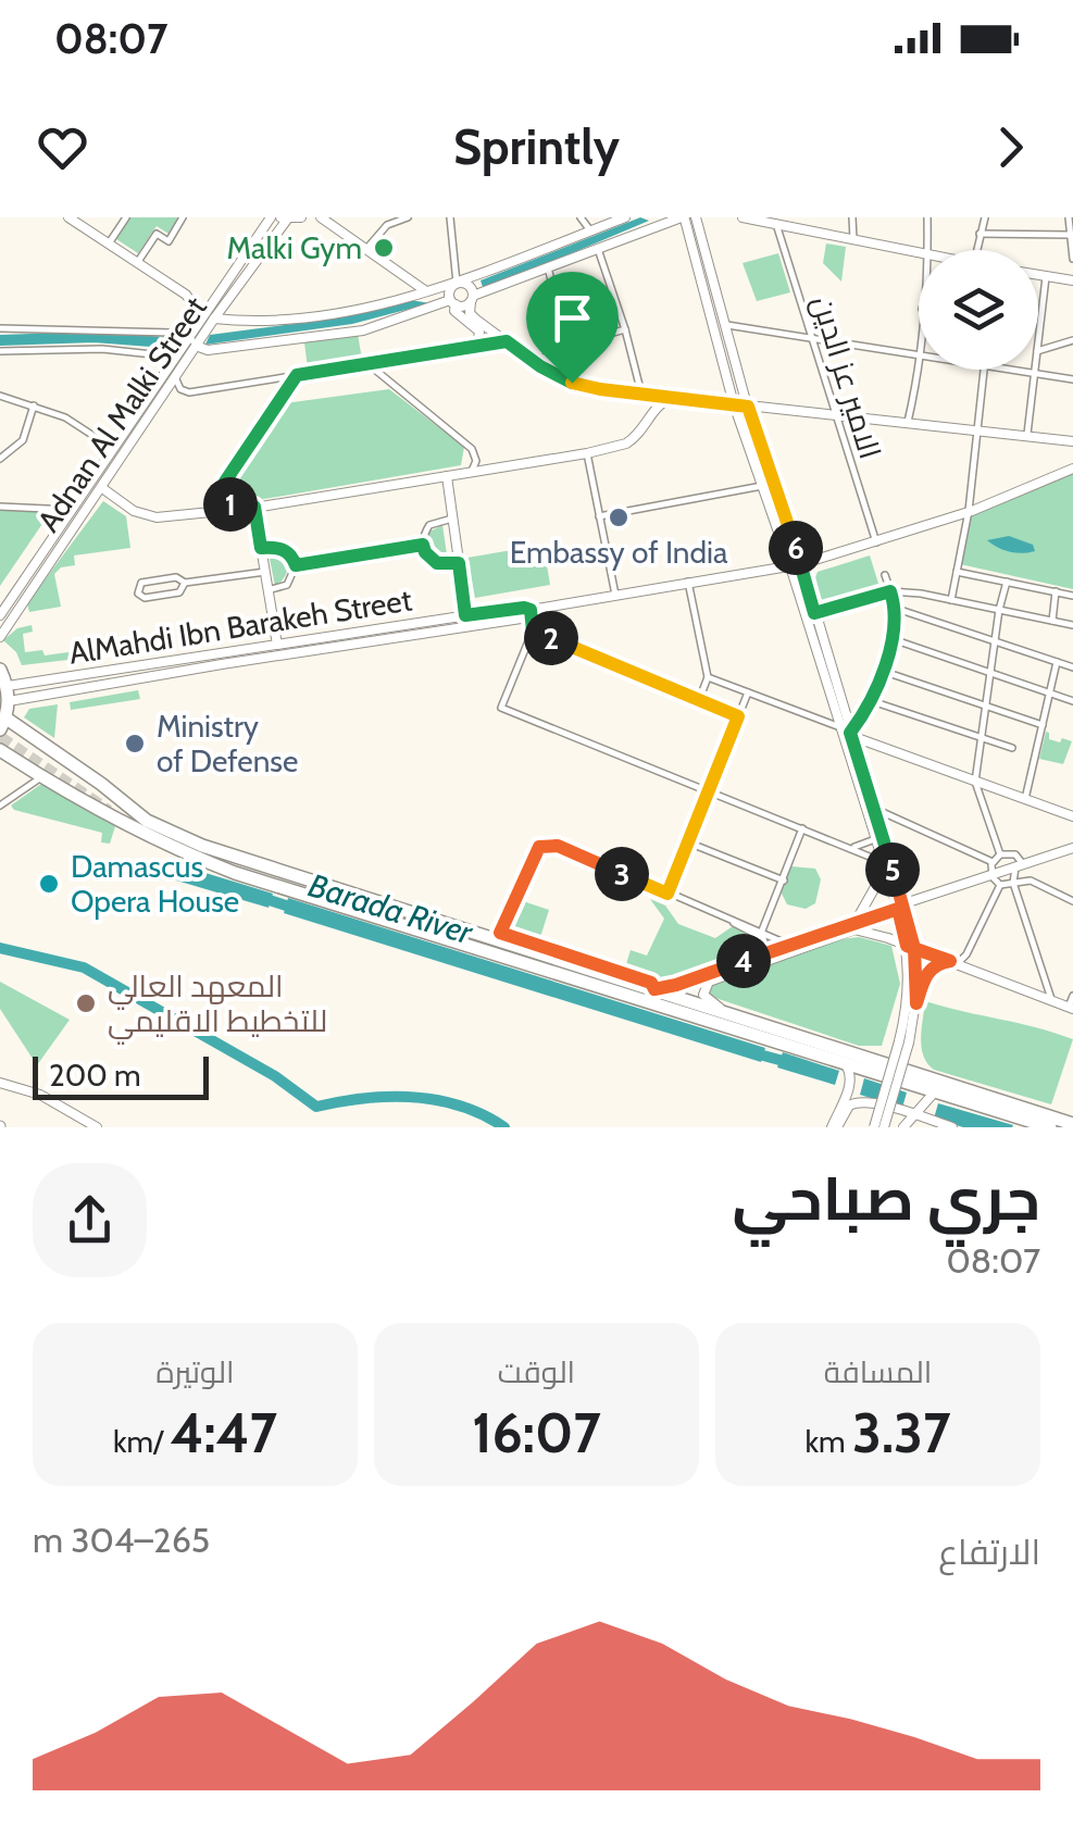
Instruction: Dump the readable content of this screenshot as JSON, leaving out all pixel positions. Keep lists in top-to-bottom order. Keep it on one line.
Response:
{"streets":{"main road":["Adnan Al Malki Street","AlMahdi Ibn Barakeh Street"],"street":["الامير عز الدين"]},"crossings":[["الامير عز الدين","AlMahdi Ibn Barakeh Street"]],"water":["Barada River"],"places":["Malki Gym","Embassy of India","Ministry of Defense","Damascus Opera House","المعهد العالي للتخطيط الاقليمي"],"scale_bar":"200 m","page":{"status":"08:07","header":"Sprintly","pins":["1","6","2","5","3","4"],"scale":"200 m","heading":["جري صباحي","08:07"],"stats":[["المسافة","3.37 km"],["الوقت","16:07"],["الوتيرة","4:47 /km"]],"chart":["الارتفاع","265–304 m"]}}
